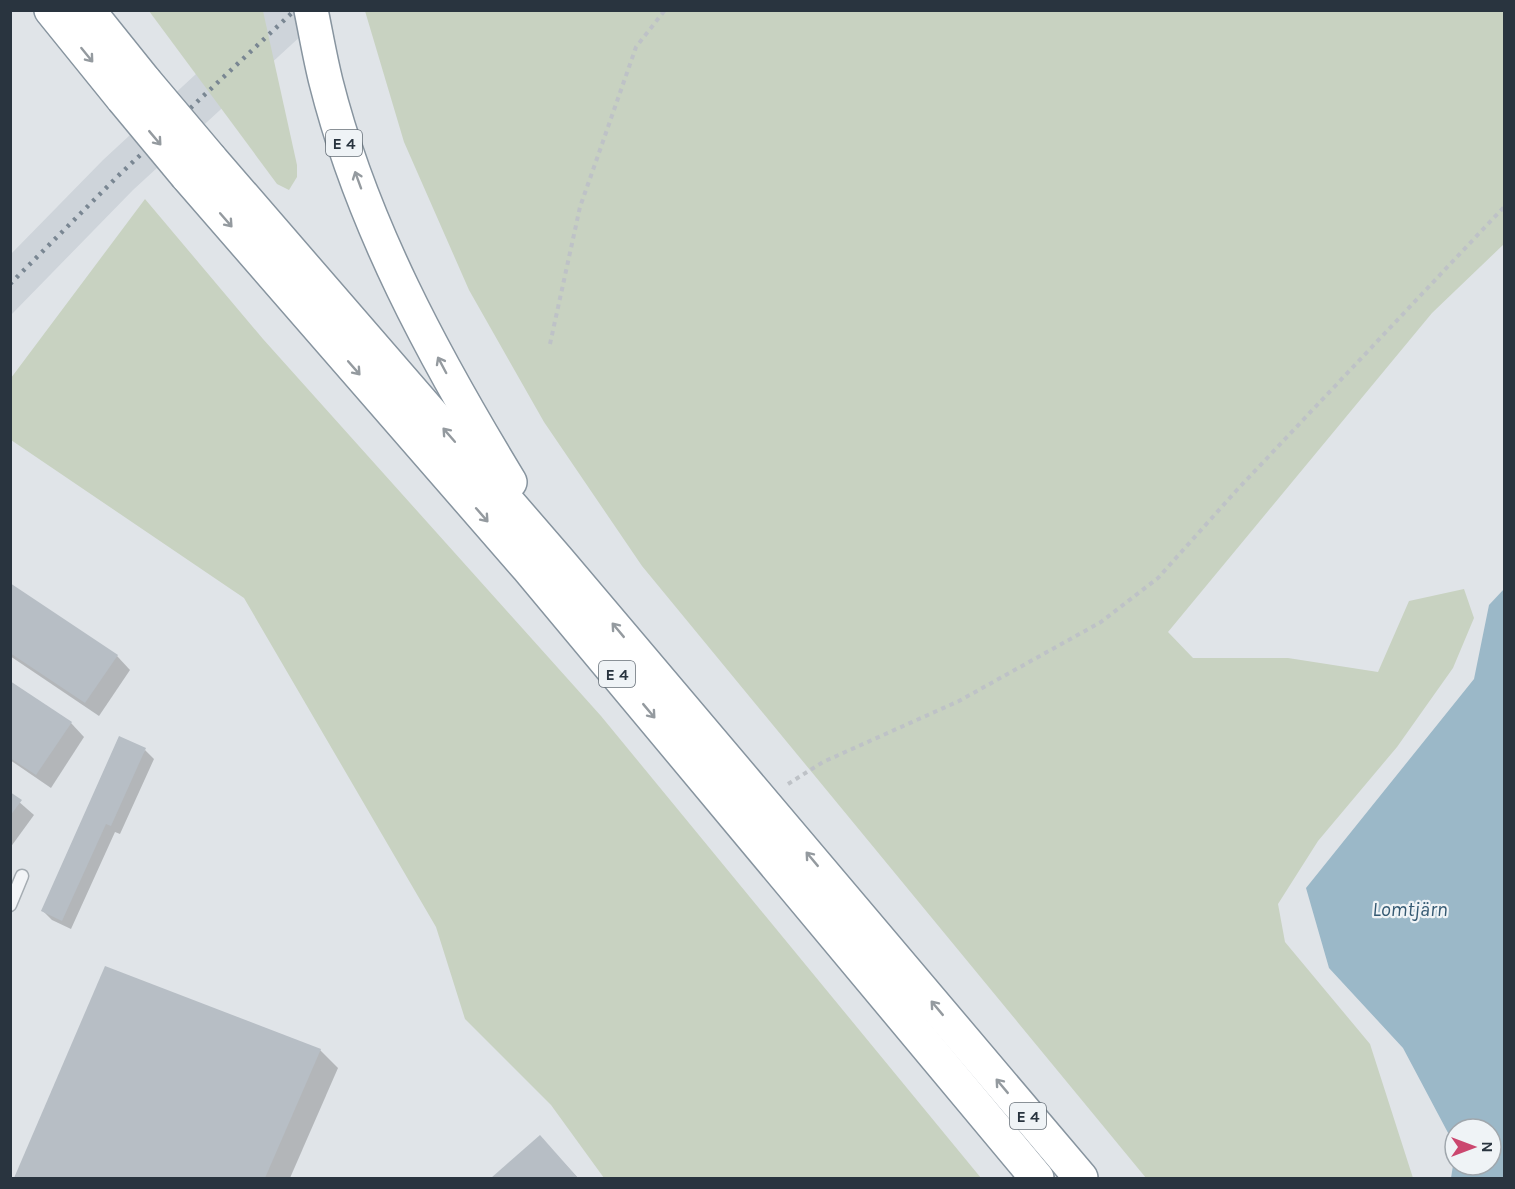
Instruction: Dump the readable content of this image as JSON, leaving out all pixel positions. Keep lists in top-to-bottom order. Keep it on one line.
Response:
{"streets":{"highway":["E 4"]},"water":["Lomtjärn"],"north":"right"}
